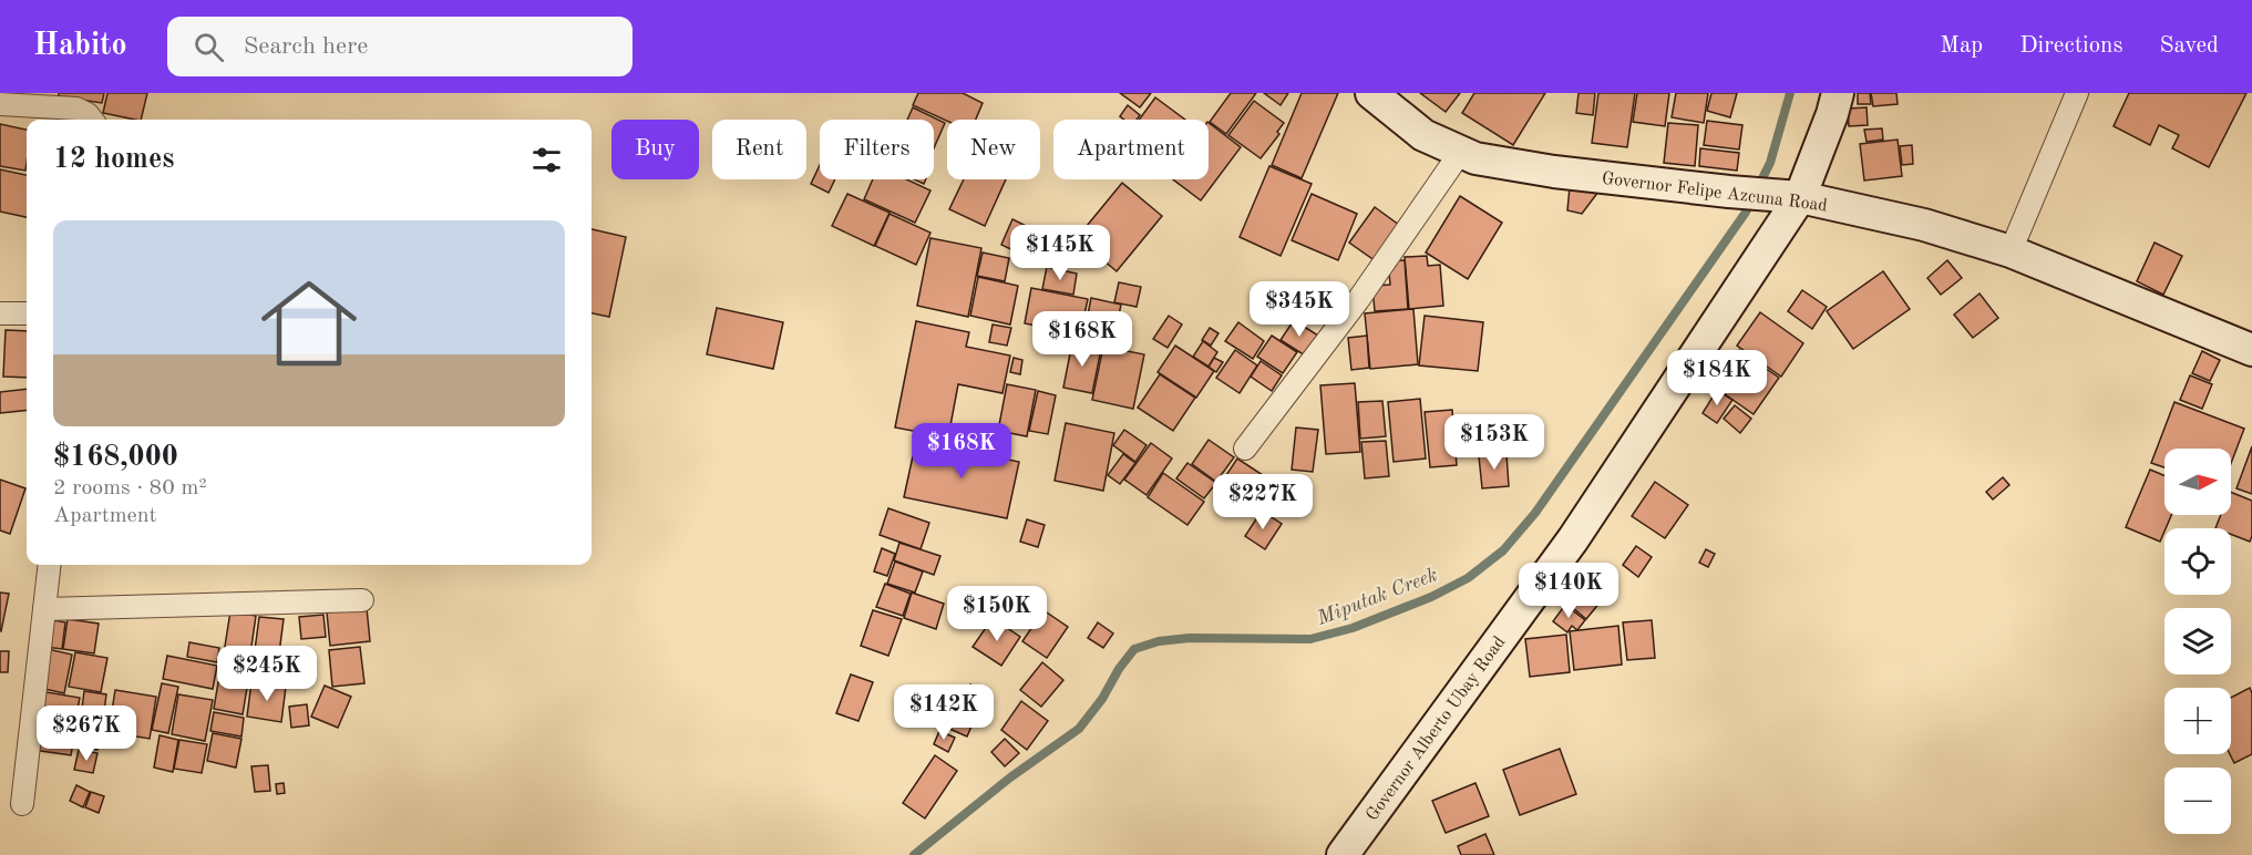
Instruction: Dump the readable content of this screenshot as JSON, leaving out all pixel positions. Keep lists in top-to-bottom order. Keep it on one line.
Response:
{"streets":{"street":["Governor Felipe Azcuna Road","Governor Alberto Ubay Road"]},"crossings":[["Governor Felipe Azcuna Road","Governor Alberto Ubay Road"]],"water":["Miputak Creek"],"north":"right","page":{"header":"Habito","search":"Search here","nav":["Map","Directions","Saved"],"chip":["Buy","Rent","Filters","New","Apartment"],"heading":"12 homes","list":[{"name":"$168,000","note":"2 rooms · 80 m² · Apartment"}],"price":["$145K","$345K","$168K","$184K","$153K","$168K","$227K","$140K","$150K","$245K","$142K","$267K"],"map_buttons":["+","−"]}}
